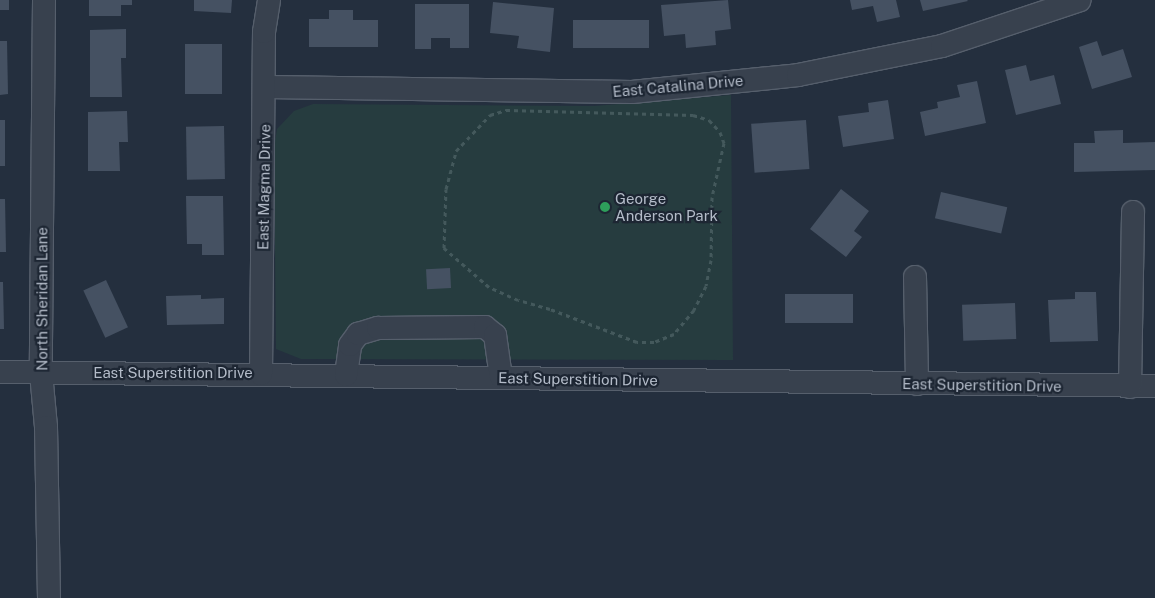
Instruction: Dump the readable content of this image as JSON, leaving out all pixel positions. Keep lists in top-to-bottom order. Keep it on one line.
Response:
{"streets":{"street":["East Catalina Drive","East Magma Drive","North Sheridan Lane","East Superstition Drive"]},"crossings":[["East Catalina Drive","East Magma Drive"],["East Magma Drive","East Superstition Drive"],["North Sheridan Lane","East Superstition Drive"]],"places":["George Anderson Park"]}
